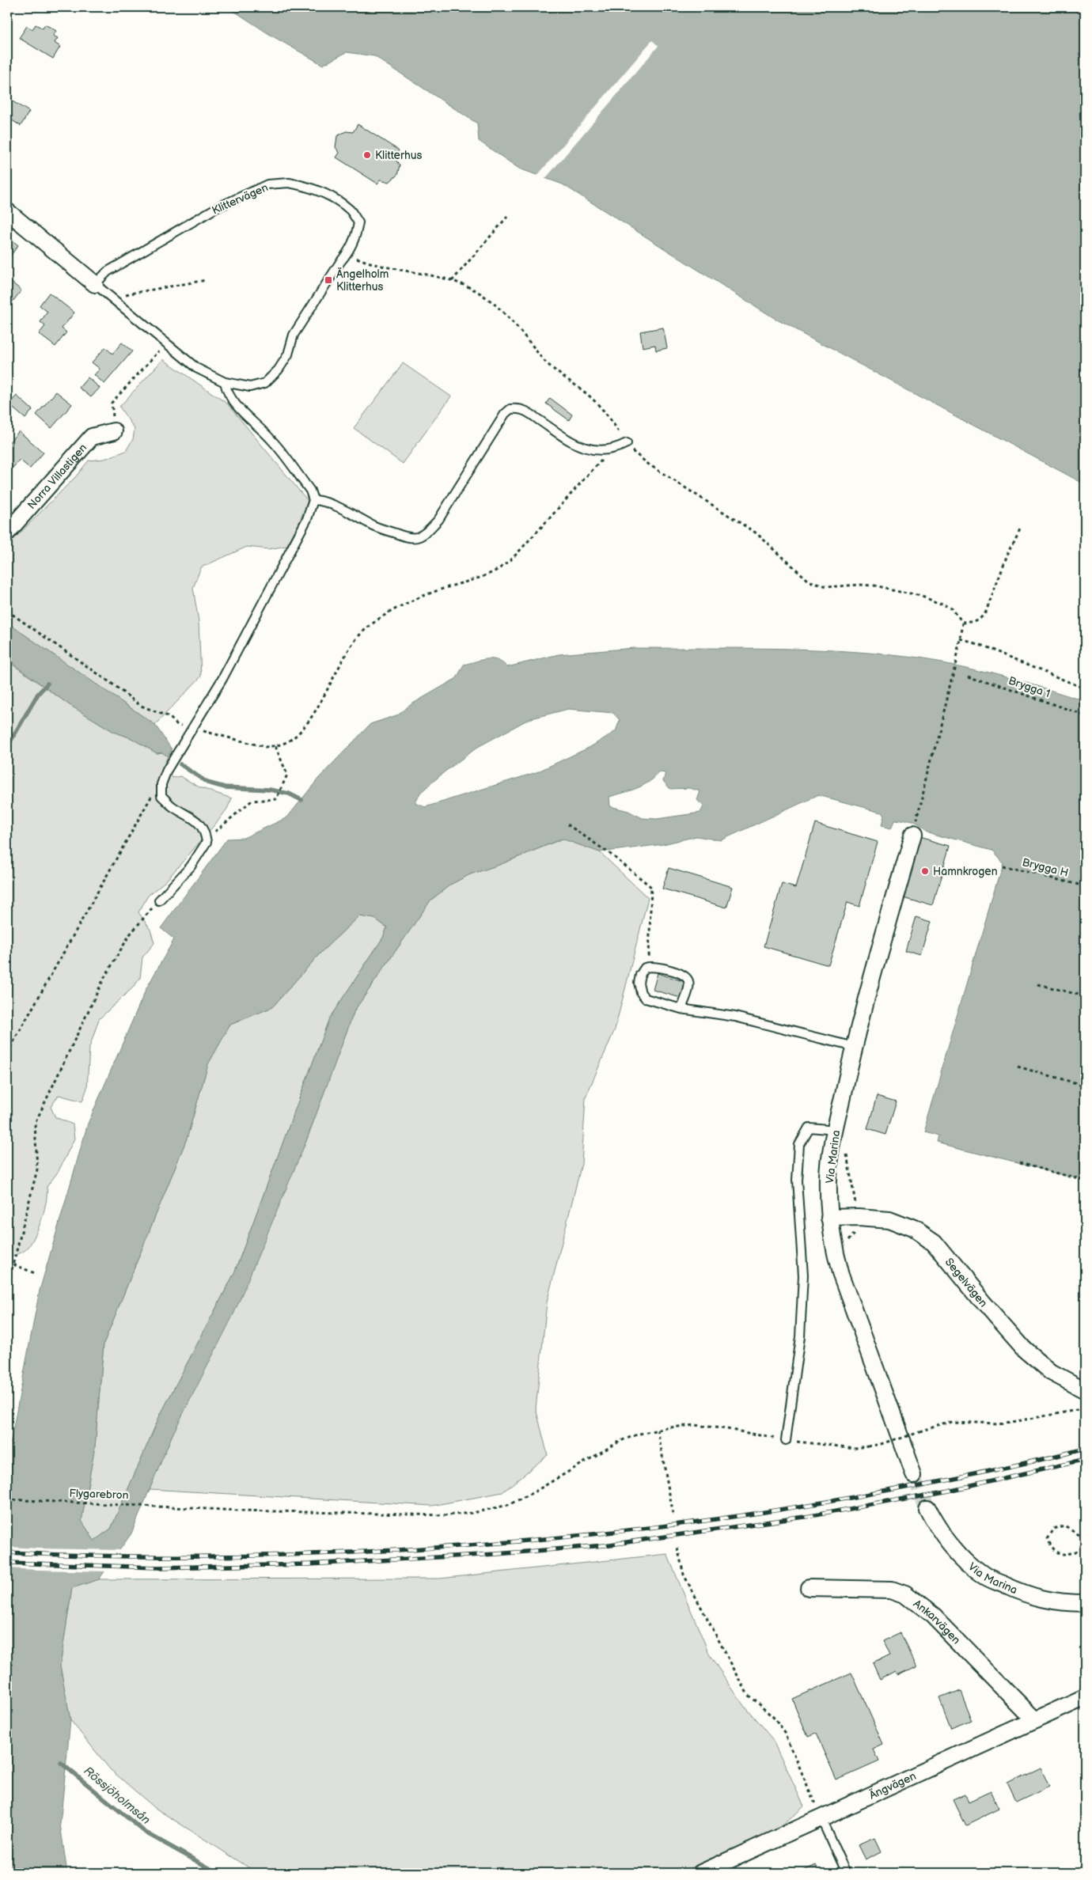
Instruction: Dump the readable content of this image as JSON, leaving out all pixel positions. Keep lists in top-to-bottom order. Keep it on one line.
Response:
{"streets":{"street":["Norra Villastigen","Via Marina","Segelvägen","Ankarvägen","Ängvägen"],"lane":["Klittervägen"],"path":["Brygga 1","Brygga H","Flygarebron"]},"crossings":[["Via Marina","Segelvägen"],["Ankarvägen","Ängvägen"]],"water":["Rössjöholmsån"],"places":{"other":["Klitterhus","Hamnkrogen"],"transit":["Ängelholm Klitterhus"]}}
